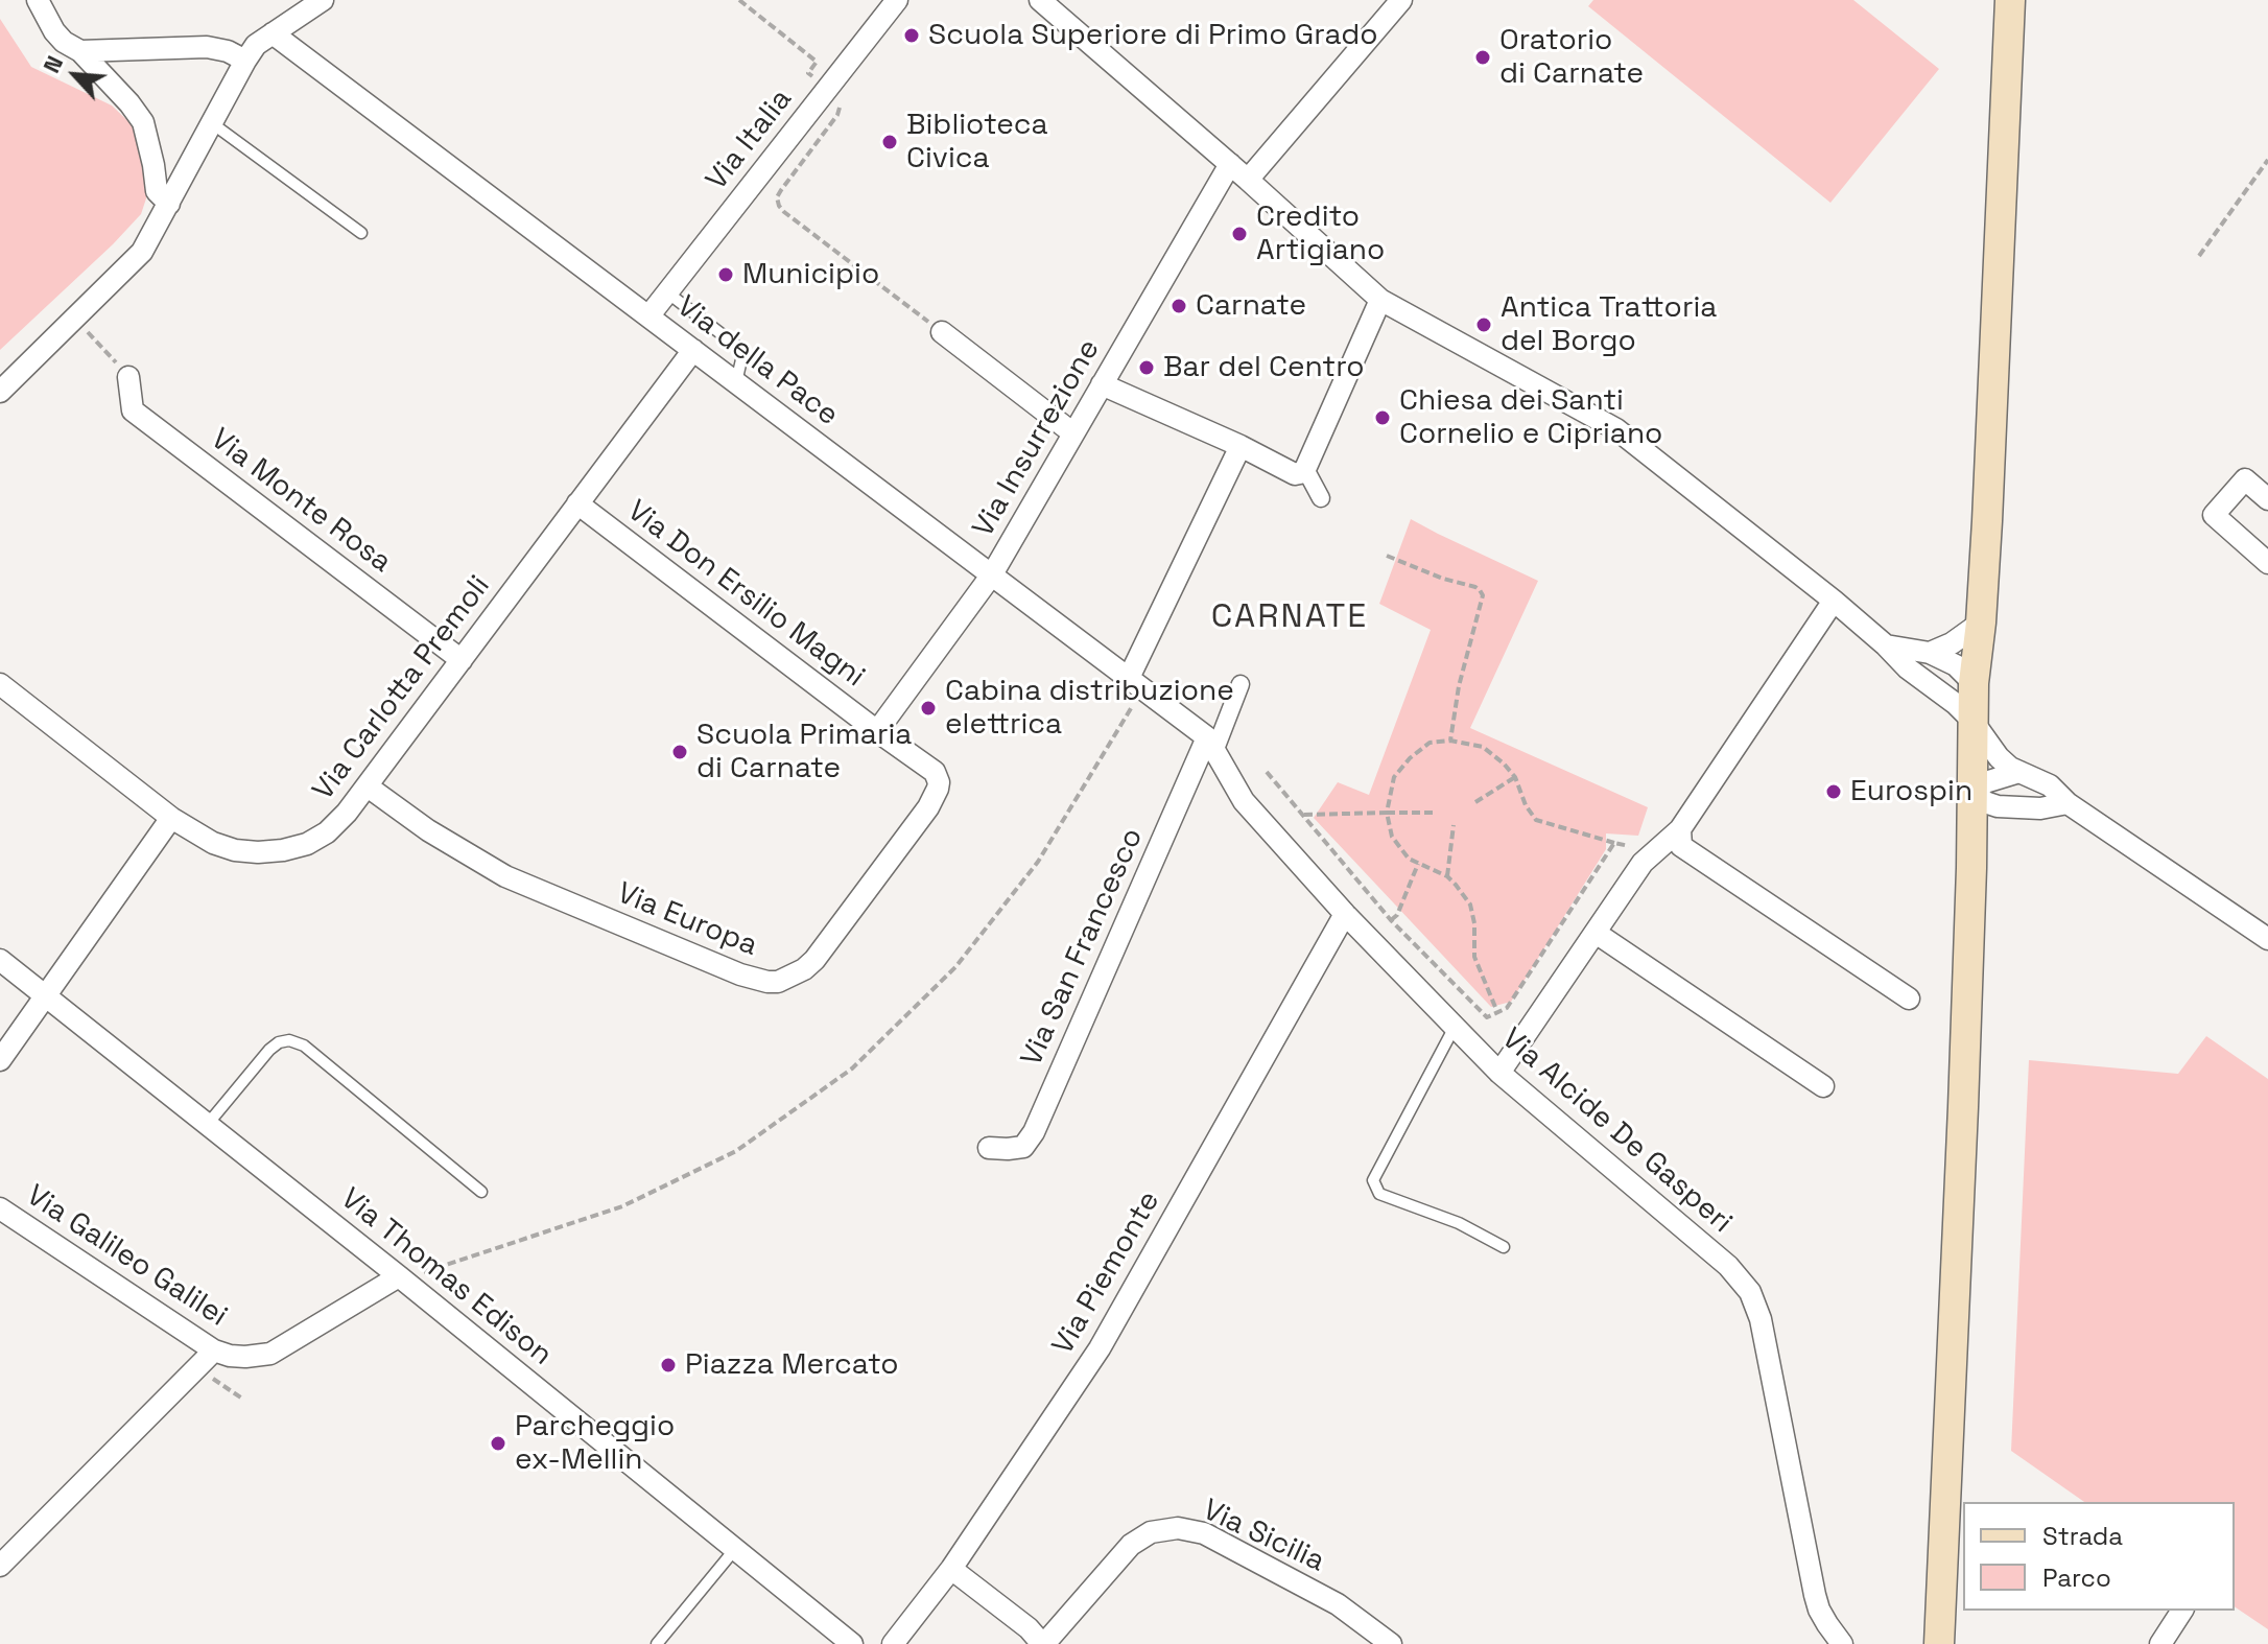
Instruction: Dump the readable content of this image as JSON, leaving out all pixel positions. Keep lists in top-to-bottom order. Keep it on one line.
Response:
{"streets":{"street":["Via Italia","Via della Pace","Via Insurrezione","Via Monte Rosa","Via Don Ersilio Magni","Via Carlotta Premoli","Via Europa","Via San Francesco","Via Alcide De Gasperi","Via Galileo Galilei","Via Piemonte","Via Thomas Edison","Via Sicilia"]},"crossings":[["Via Italia","Via della Pace"],["Via della Pace","Via Insurrezione"],["Via della Pace","Via Carlotta Premoli"],["Via della Pace","Via San Francesco"],["Via della Pace","Via Alcide De Gasperi"],["Via Insurrezione","Via Don Ersilio Magni"],["Via Insurrezione","Via Europa"],["Via Monte Rosa","Via Carlotta Premoli"],["Via Don Ersilio Magni","Via Carlotta Premoli"],["Via Don Ersilio Magni","Via Europa"],["Via Carlotta Premoli","Via Europa"],["Via San Francesco","Via Alcide De Gasperi"],["Via Alcide De Gasperi","Via Piemonte"],["Via Galileo Galilei","Via Thomas Edison"]],"districts":["CARNATE"],"places":["Scuola Superiore di Primo Grado","Oratorio di Carnate","Biblioteca Civica","Credito Artigiano","Municipio","Carnate","Antica Trattoria del Borgo","Bar del Centro","Chiesa dei Santi Cornelio e Cipriano","Cabina distribuzione elettrica","Scuola Primaria di Carnate","Eurospin","Piazza Mercato","Parcheggio ex-Mellin"],"legend":["Strada","Parco"],"north":"top left"}
